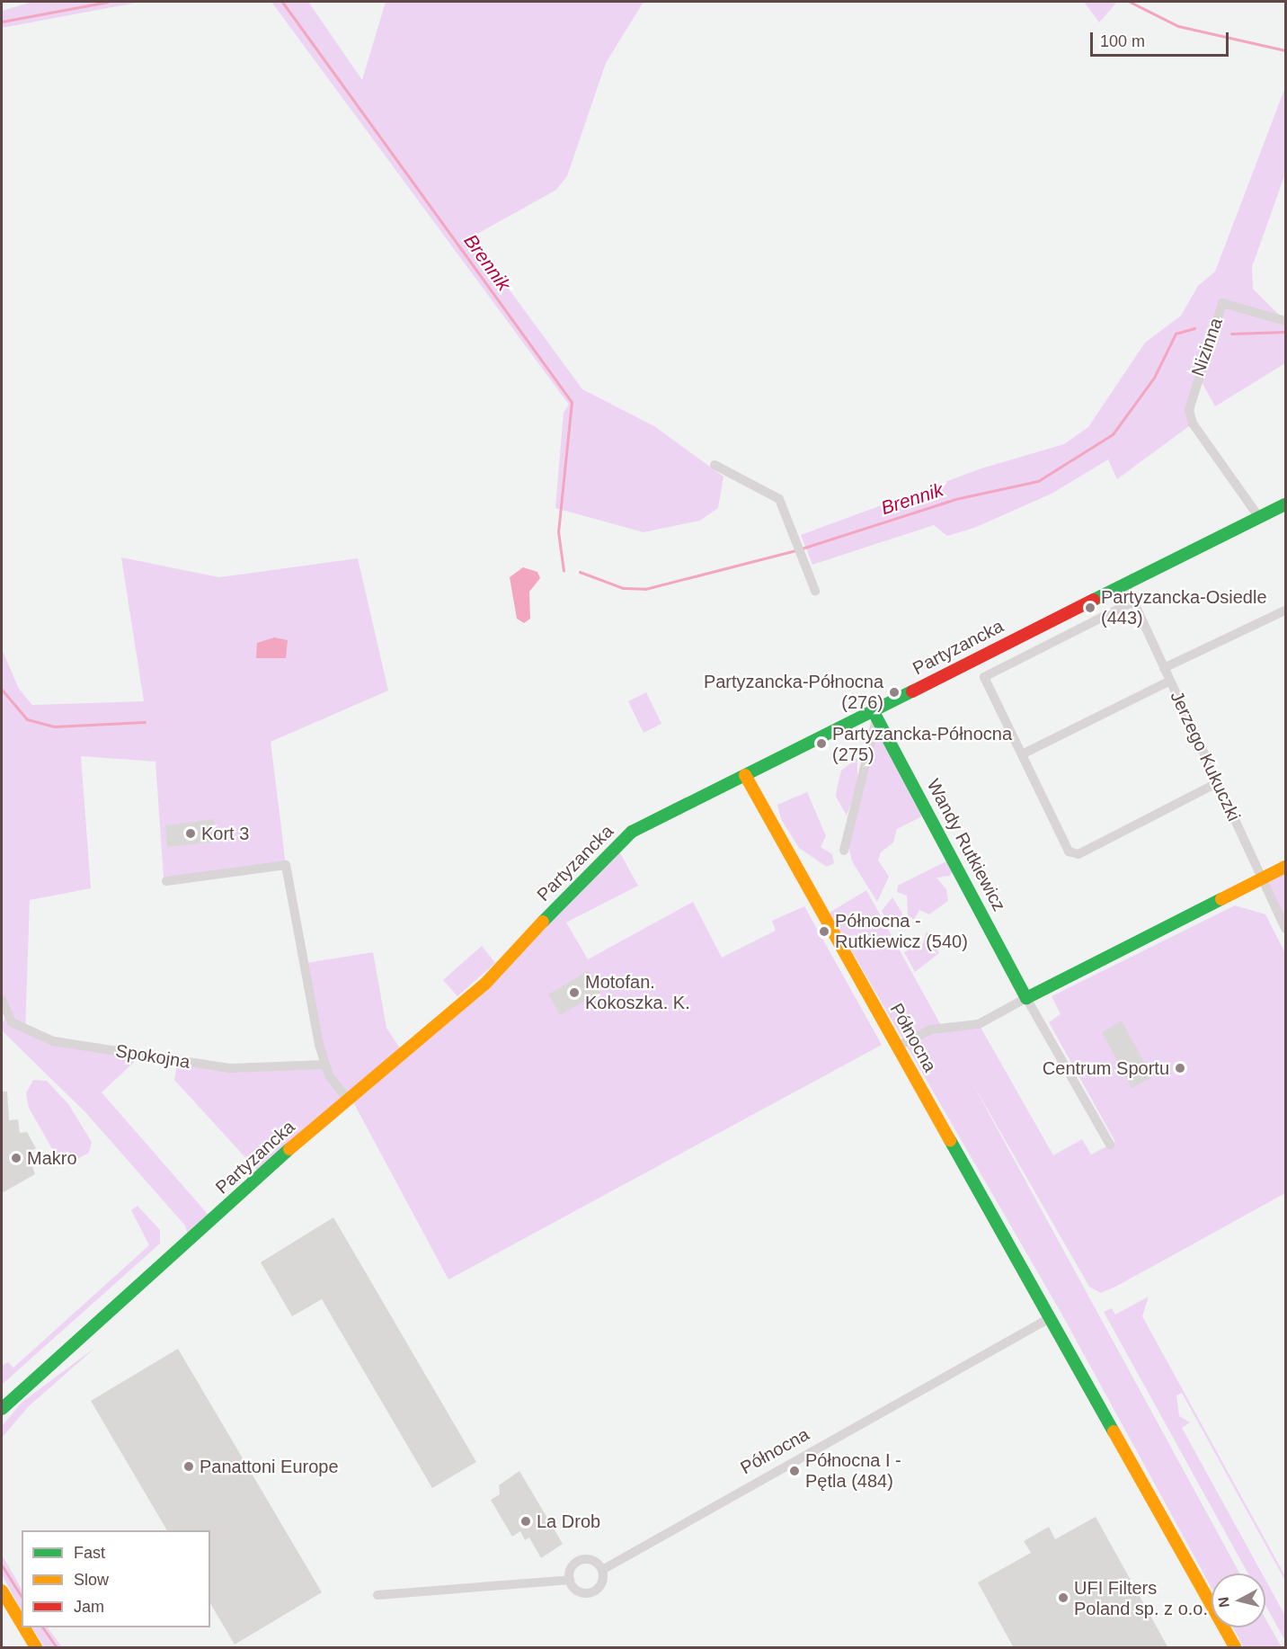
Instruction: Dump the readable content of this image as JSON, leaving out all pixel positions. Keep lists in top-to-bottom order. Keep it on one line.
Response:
{"streets":{"main road":["Partyzancka","Wandy Rutkiewicz","Północna"],"street":["Nizinna","Jerzego Kukuczki","Spokojna"]},"crossings":[["Nizinna","Partyzancka"],["Partyzancka","Jerzego Kukuczki"],["Partyzancka","Wandy Rutkiewicz"],["Partyzancka","Północna"]],"water":["Brennik"],"places":["Partyzancka-Osiedle (443)","Partyzancka-Północna (276)","Partyzancka-Północna (275)","Kort 3","Północna - Rutkiewicz (540)","Motofan. Kokoszka. K.","Centrum Sportu","Makro","Panattoni Europe","Północna I - Pętla (484)","La Drob","UFI Filters Poland sp. z o.o."],"legend":["Fast","Slow","Jam"],"scale_bar":"100 m","north":"left"}
